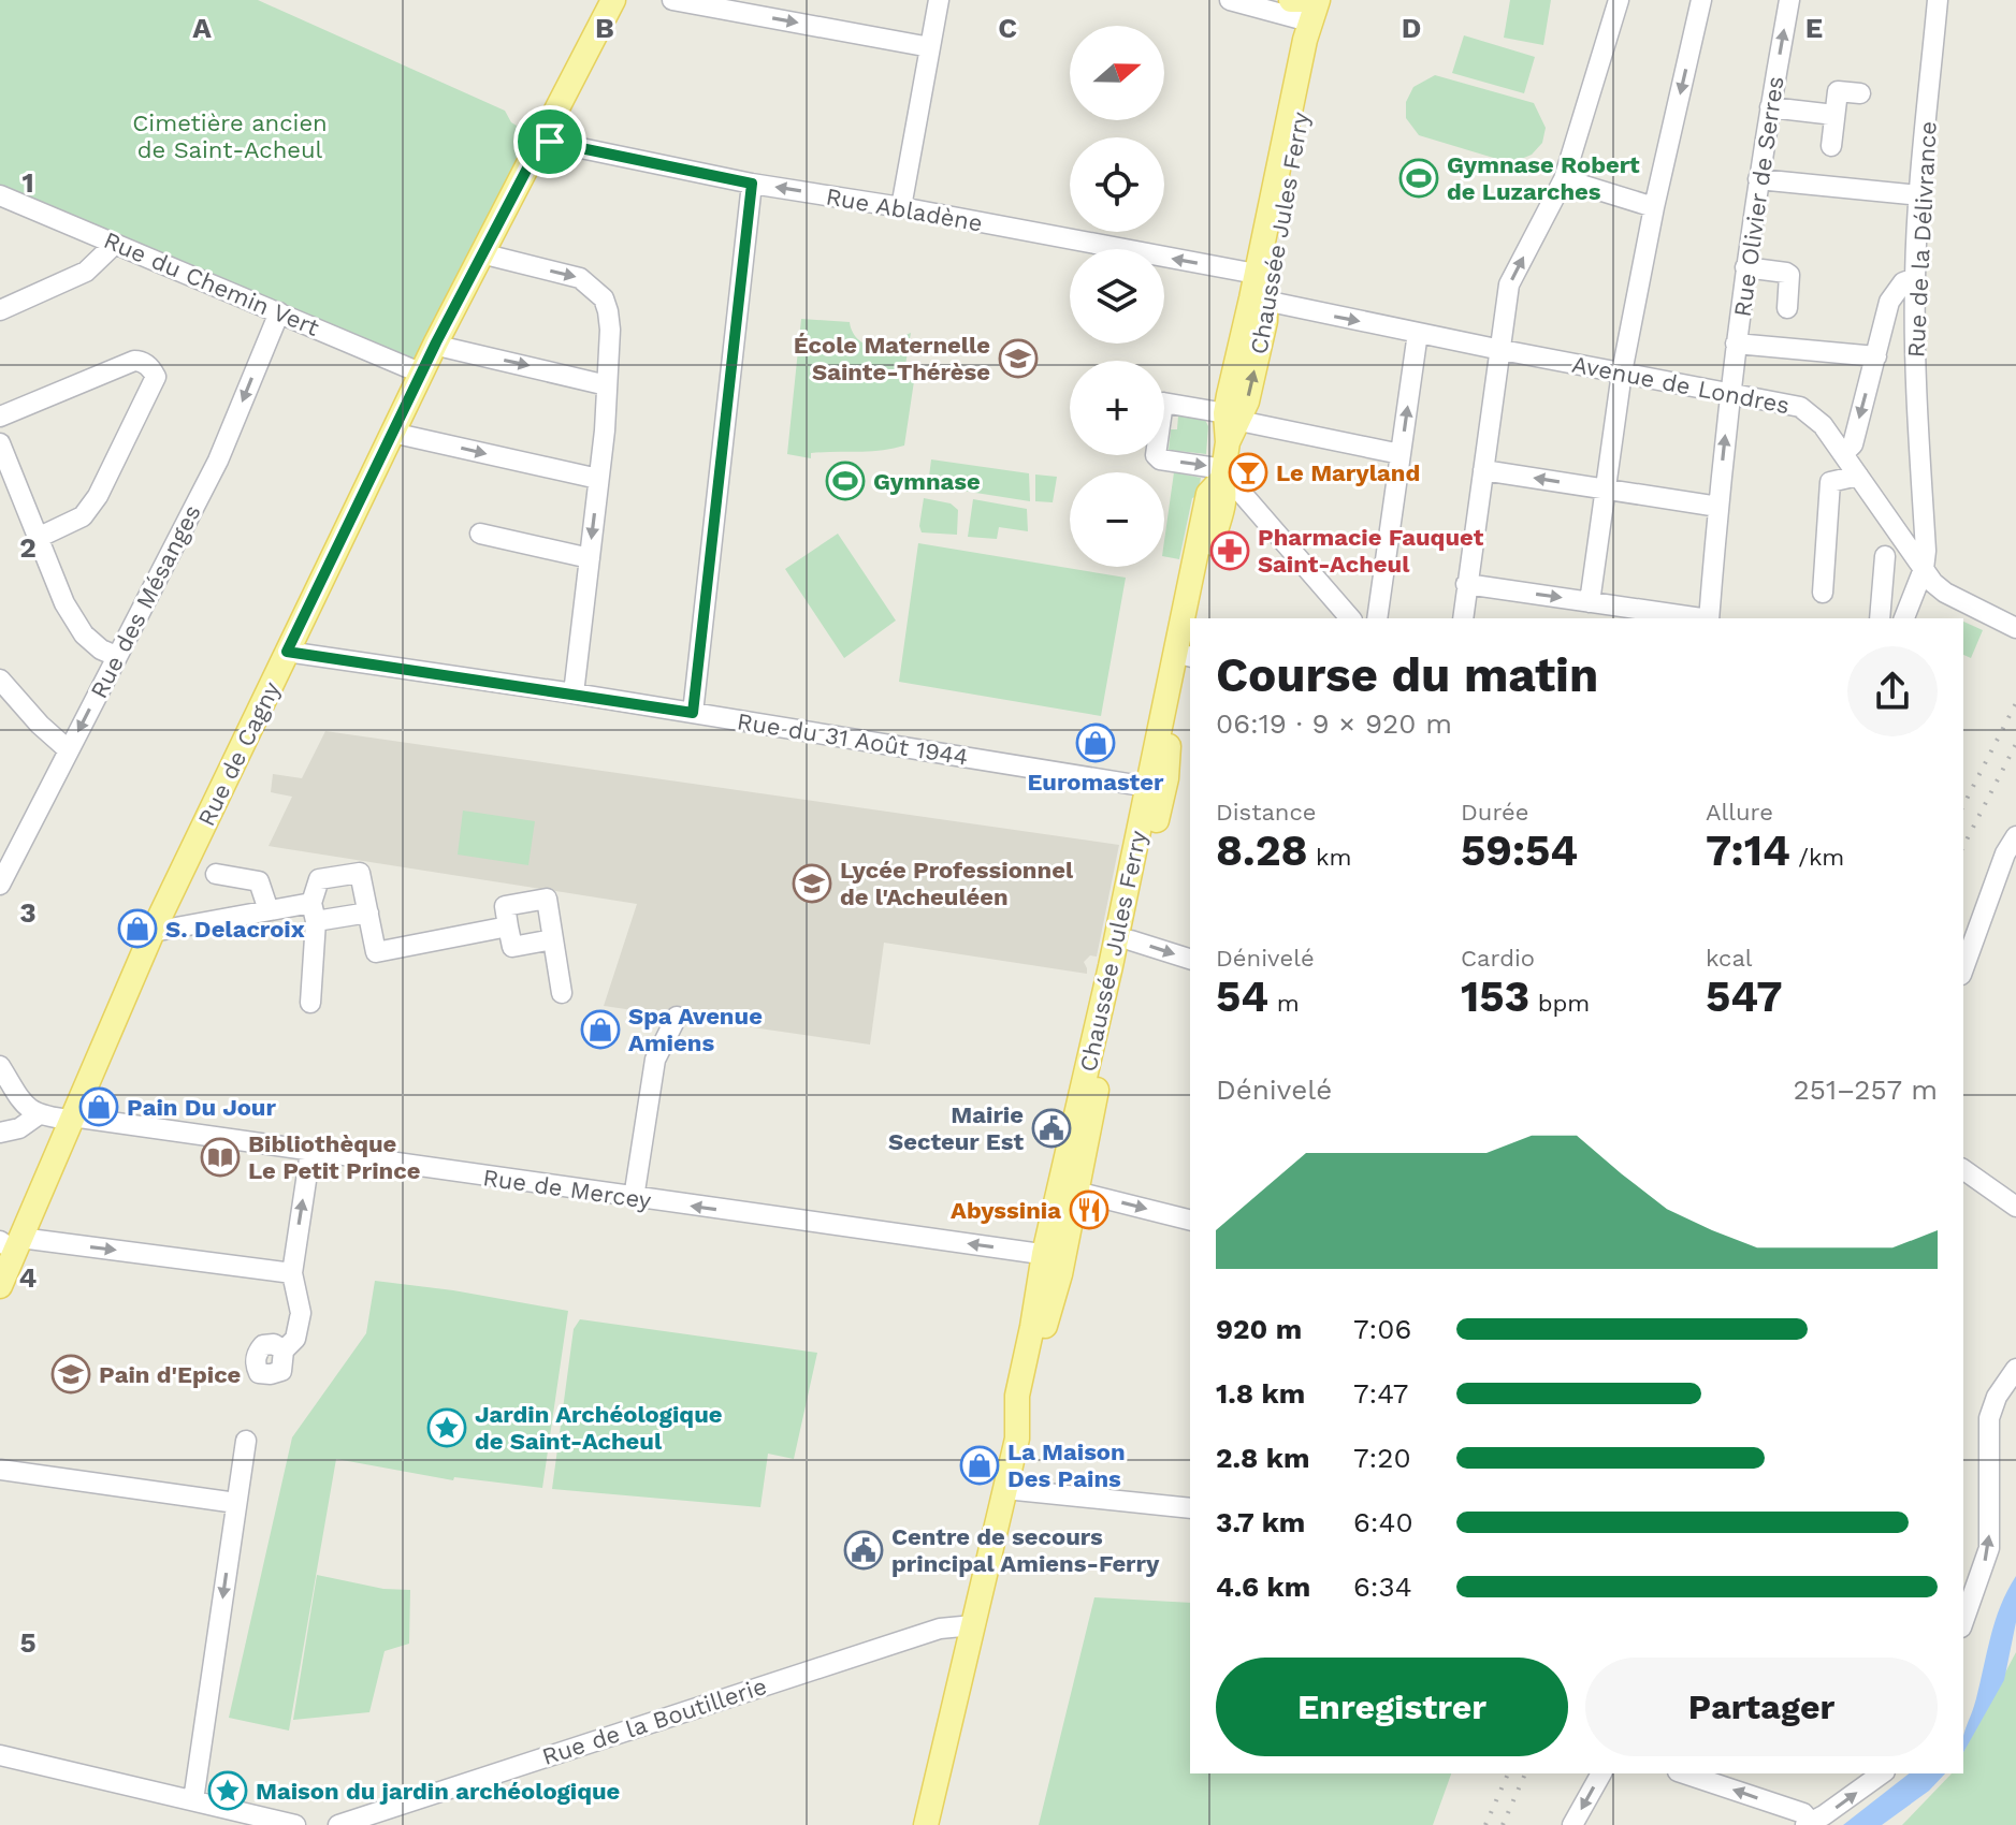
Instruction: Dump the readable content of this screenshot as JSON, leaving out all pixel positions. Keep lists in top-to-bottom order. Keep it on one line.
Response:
{"streets":{"main road":["Chaussée Jules Ferry","Rue de Cagny"],"street":["Rue Olivier de Serres","Rue Abladène","Rue de la Délivrance","Rue du Chemin Vert","Avenue de Londres","Rue des Mésanges","Rue du 31 Août 1944","Rue de Mercey","Rue de la Boutillerie"]},"crossings":[["Rue Olivier de Serres","Avenue de Londres"],["Rue Abladène","Chaussée Jules Ferry"],["Rue Abladène","Avenue de Londres"],["Rue Abladène","Rue de Cagny"],["Chaussée Jules Ferry","Avenue de Londres"],["Chaussée Jules Ferry","Rue du 31 Août 1944"],["Chaussée Jules Ferry","Rue de Mercey"],["Chaussée Jules Ferry","Rue de la Boutillerie"],["Rue de la Délivrance","Avenue de Londres"],["Rue du Chemin Vert","Rue des Mésanges"],["Rue du Chemin Vert","Rue de Cagny"],["Rue du 31 Août 1944","Rue de Cagny"],["Rue de Cagny","Rue de Mercey"]],"one_way":["Rue des Mésanges","Rue de Mercey"],"parks":["Cimetière ancien de Saint-Acheul"],"places":{"sports":["Gymnase Robert de Luzarches","Gymnase"],"school or university":["École Maternelle Sainte-Thérèse","Lycée Professionnel de l'Acheuléen","Pain d'Epice"],"bar":["Le Maryland"],"pharmacy":["Pharmacie Fauquet Saint-Acheul"],"shop":["Euromaster","S. Delacroix","Spa Avenue Amiens","Pain Du Jour","La Maison Des Pains"],"public building":["Mairie Secteur Est","Centre de secours principal Amiens-Ferry"],"library":["Bibliothèque Le Petit Prince"],"restaurant":["Abyssinia"],"place":["Jardin Archéologique de Saint-Acheul","Maison du jardin archéologique"]},"north":"right","page":{"map_buttons":["+","−"],"heading":["Course du matin","06:19 · 9 × 920 m"],"stats":[["Distance","8.28 km"],["Durée","59:54"],["Allure","7:14 /km"],["Dénivelé","54 m"],["Cardio","153 bpm"],["kcal","547"]],"chart":["Dénivelé","251–257 m"],"list":[{"name":"920 m","note":"7:06"},{"name":"1.8 km","note":"7:47"},{"name":"2.8 km","note":"7:20"},{"name":"3.7 km","note":"6:40"},{"name":"4.6 km","note":"6:34"}],"buttons":["Enregistrer","Partager"]},"grid":{"columns":["A","B","C","D","E"],"rows":["1","2","3","4","5"]}}
